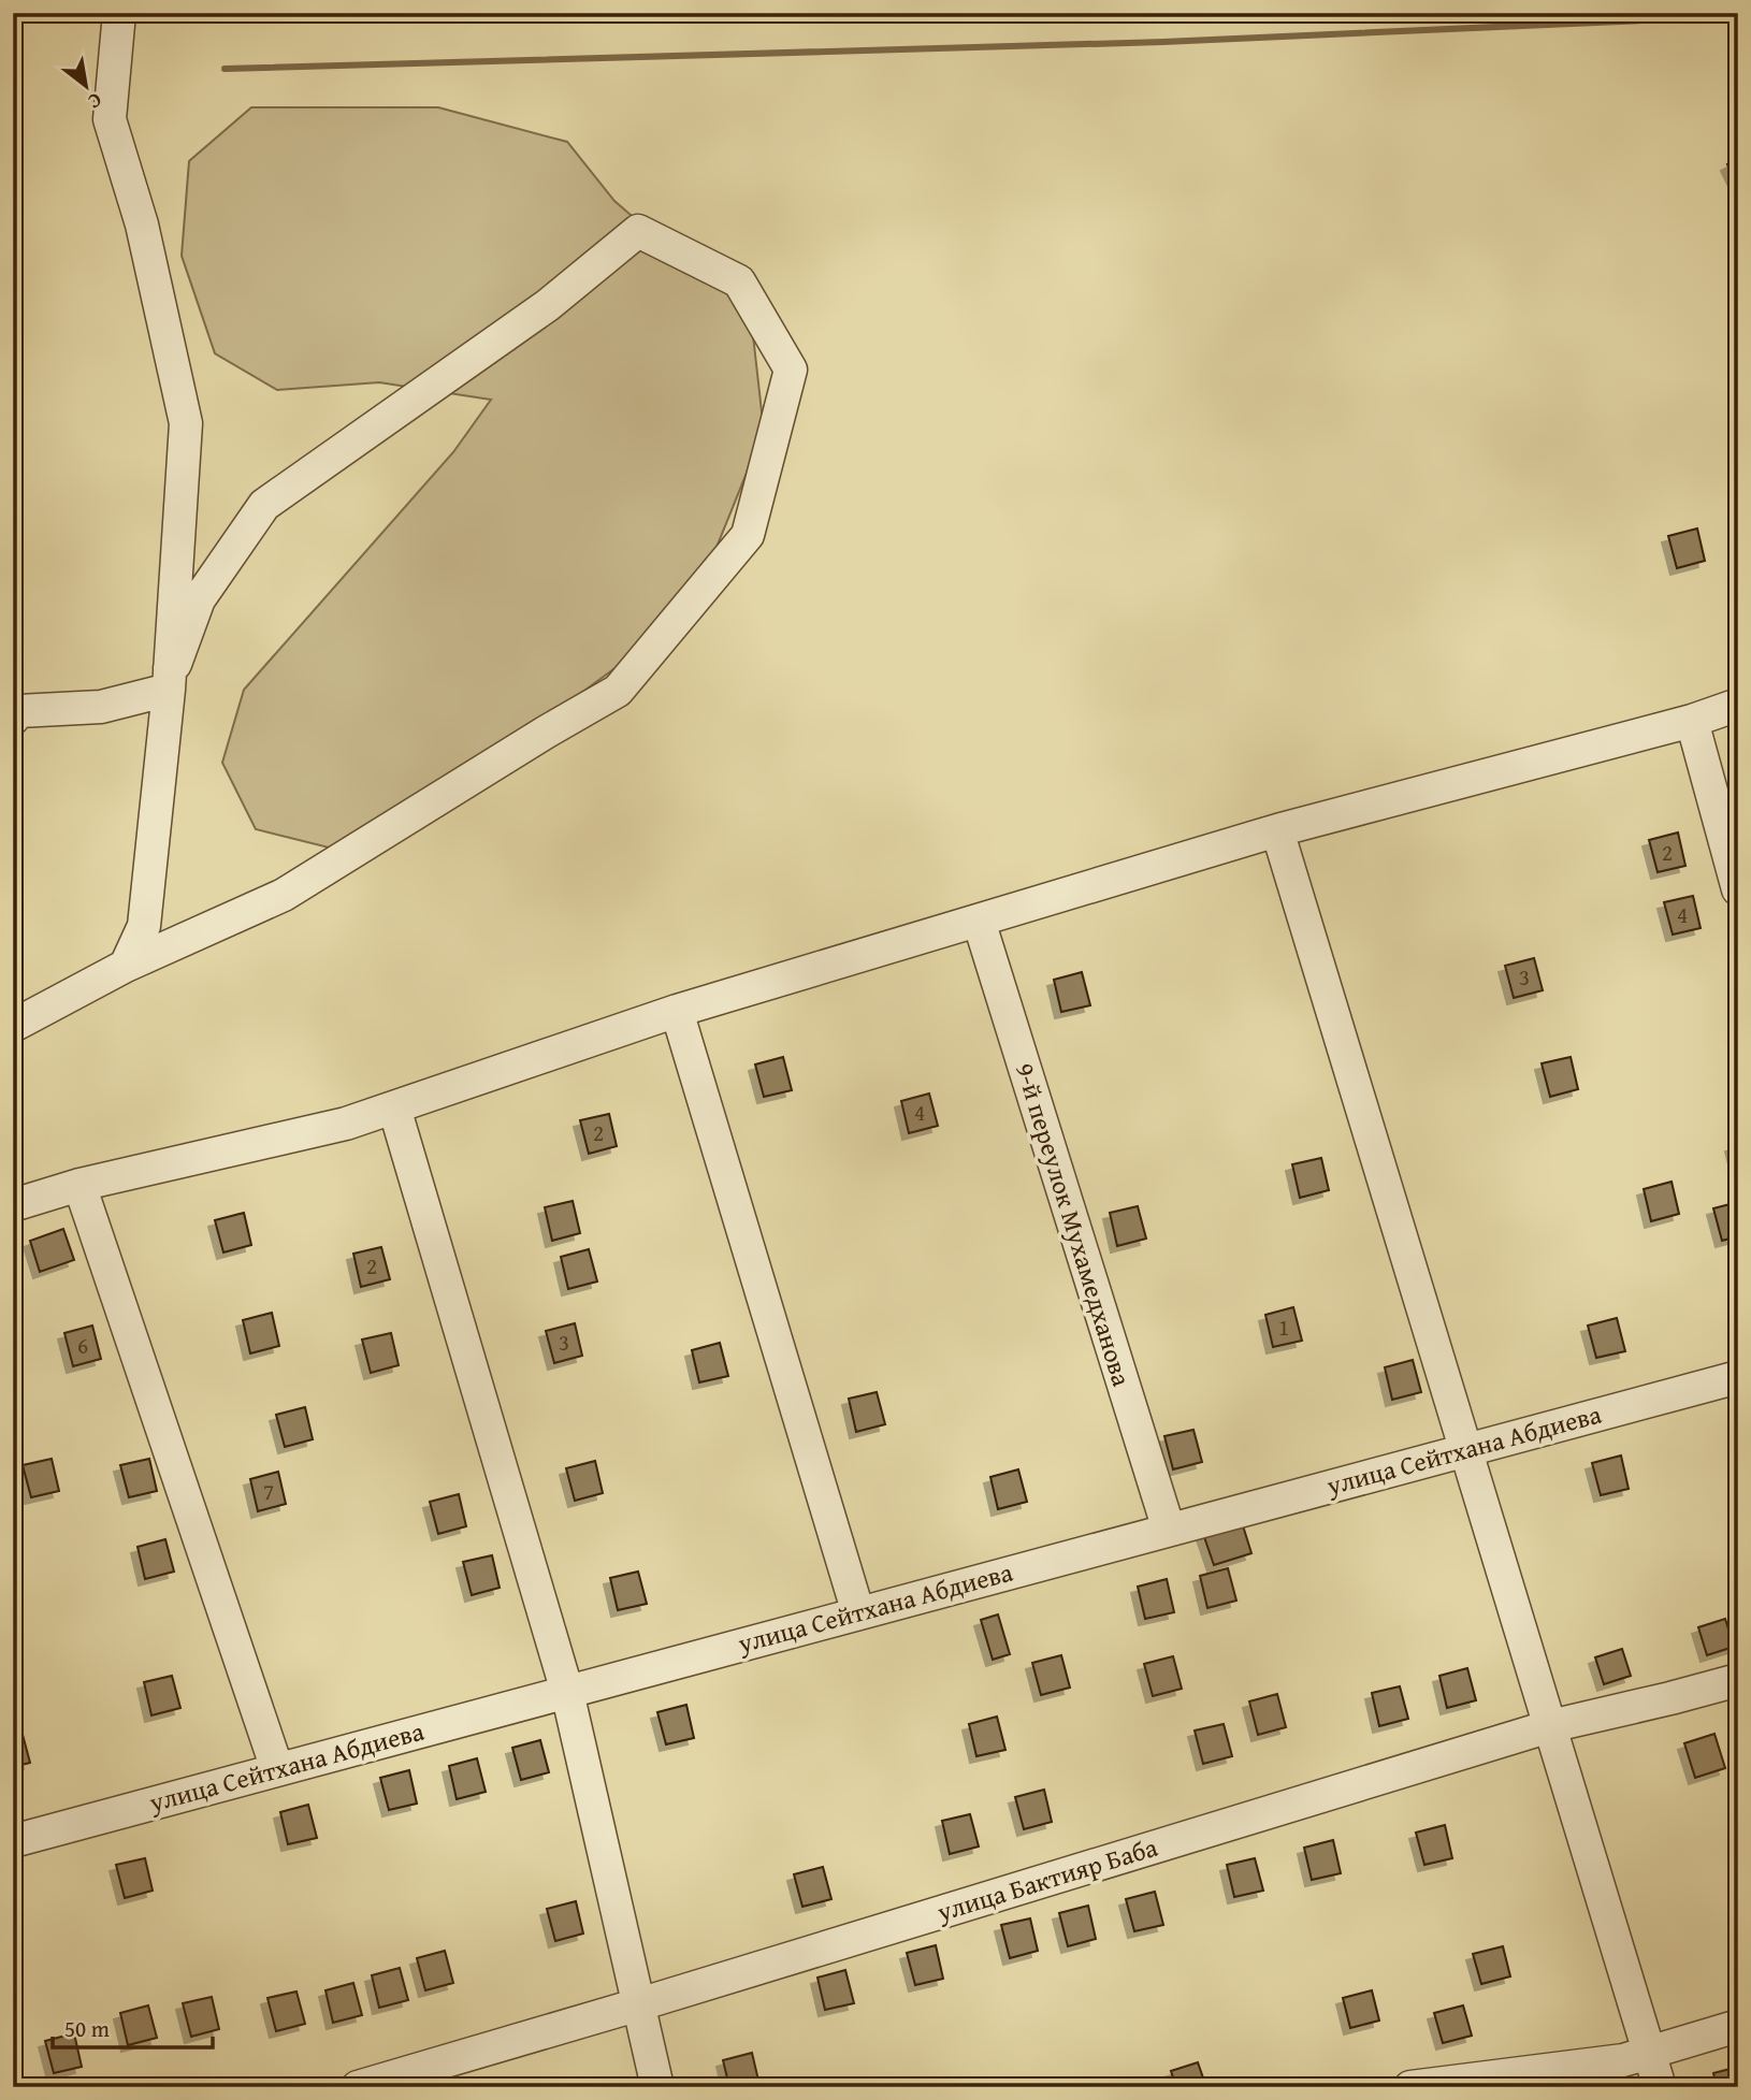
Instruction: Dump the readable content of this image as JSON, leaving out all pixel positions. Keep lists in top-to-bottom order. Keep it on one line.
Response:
{"streets":{"street":["9-й переулок Мухамедханова","улица Сейтхана Абдиева","улица Бактияр Баба"]},"crossings":[["9-й переулок Мухамедханова","улица Сейтхана Абдиева"]],"house_numbers":["2","4","3","4","2","2","1","3","6","7"],"scale_bar":"50 m","north":"bottom right"}
